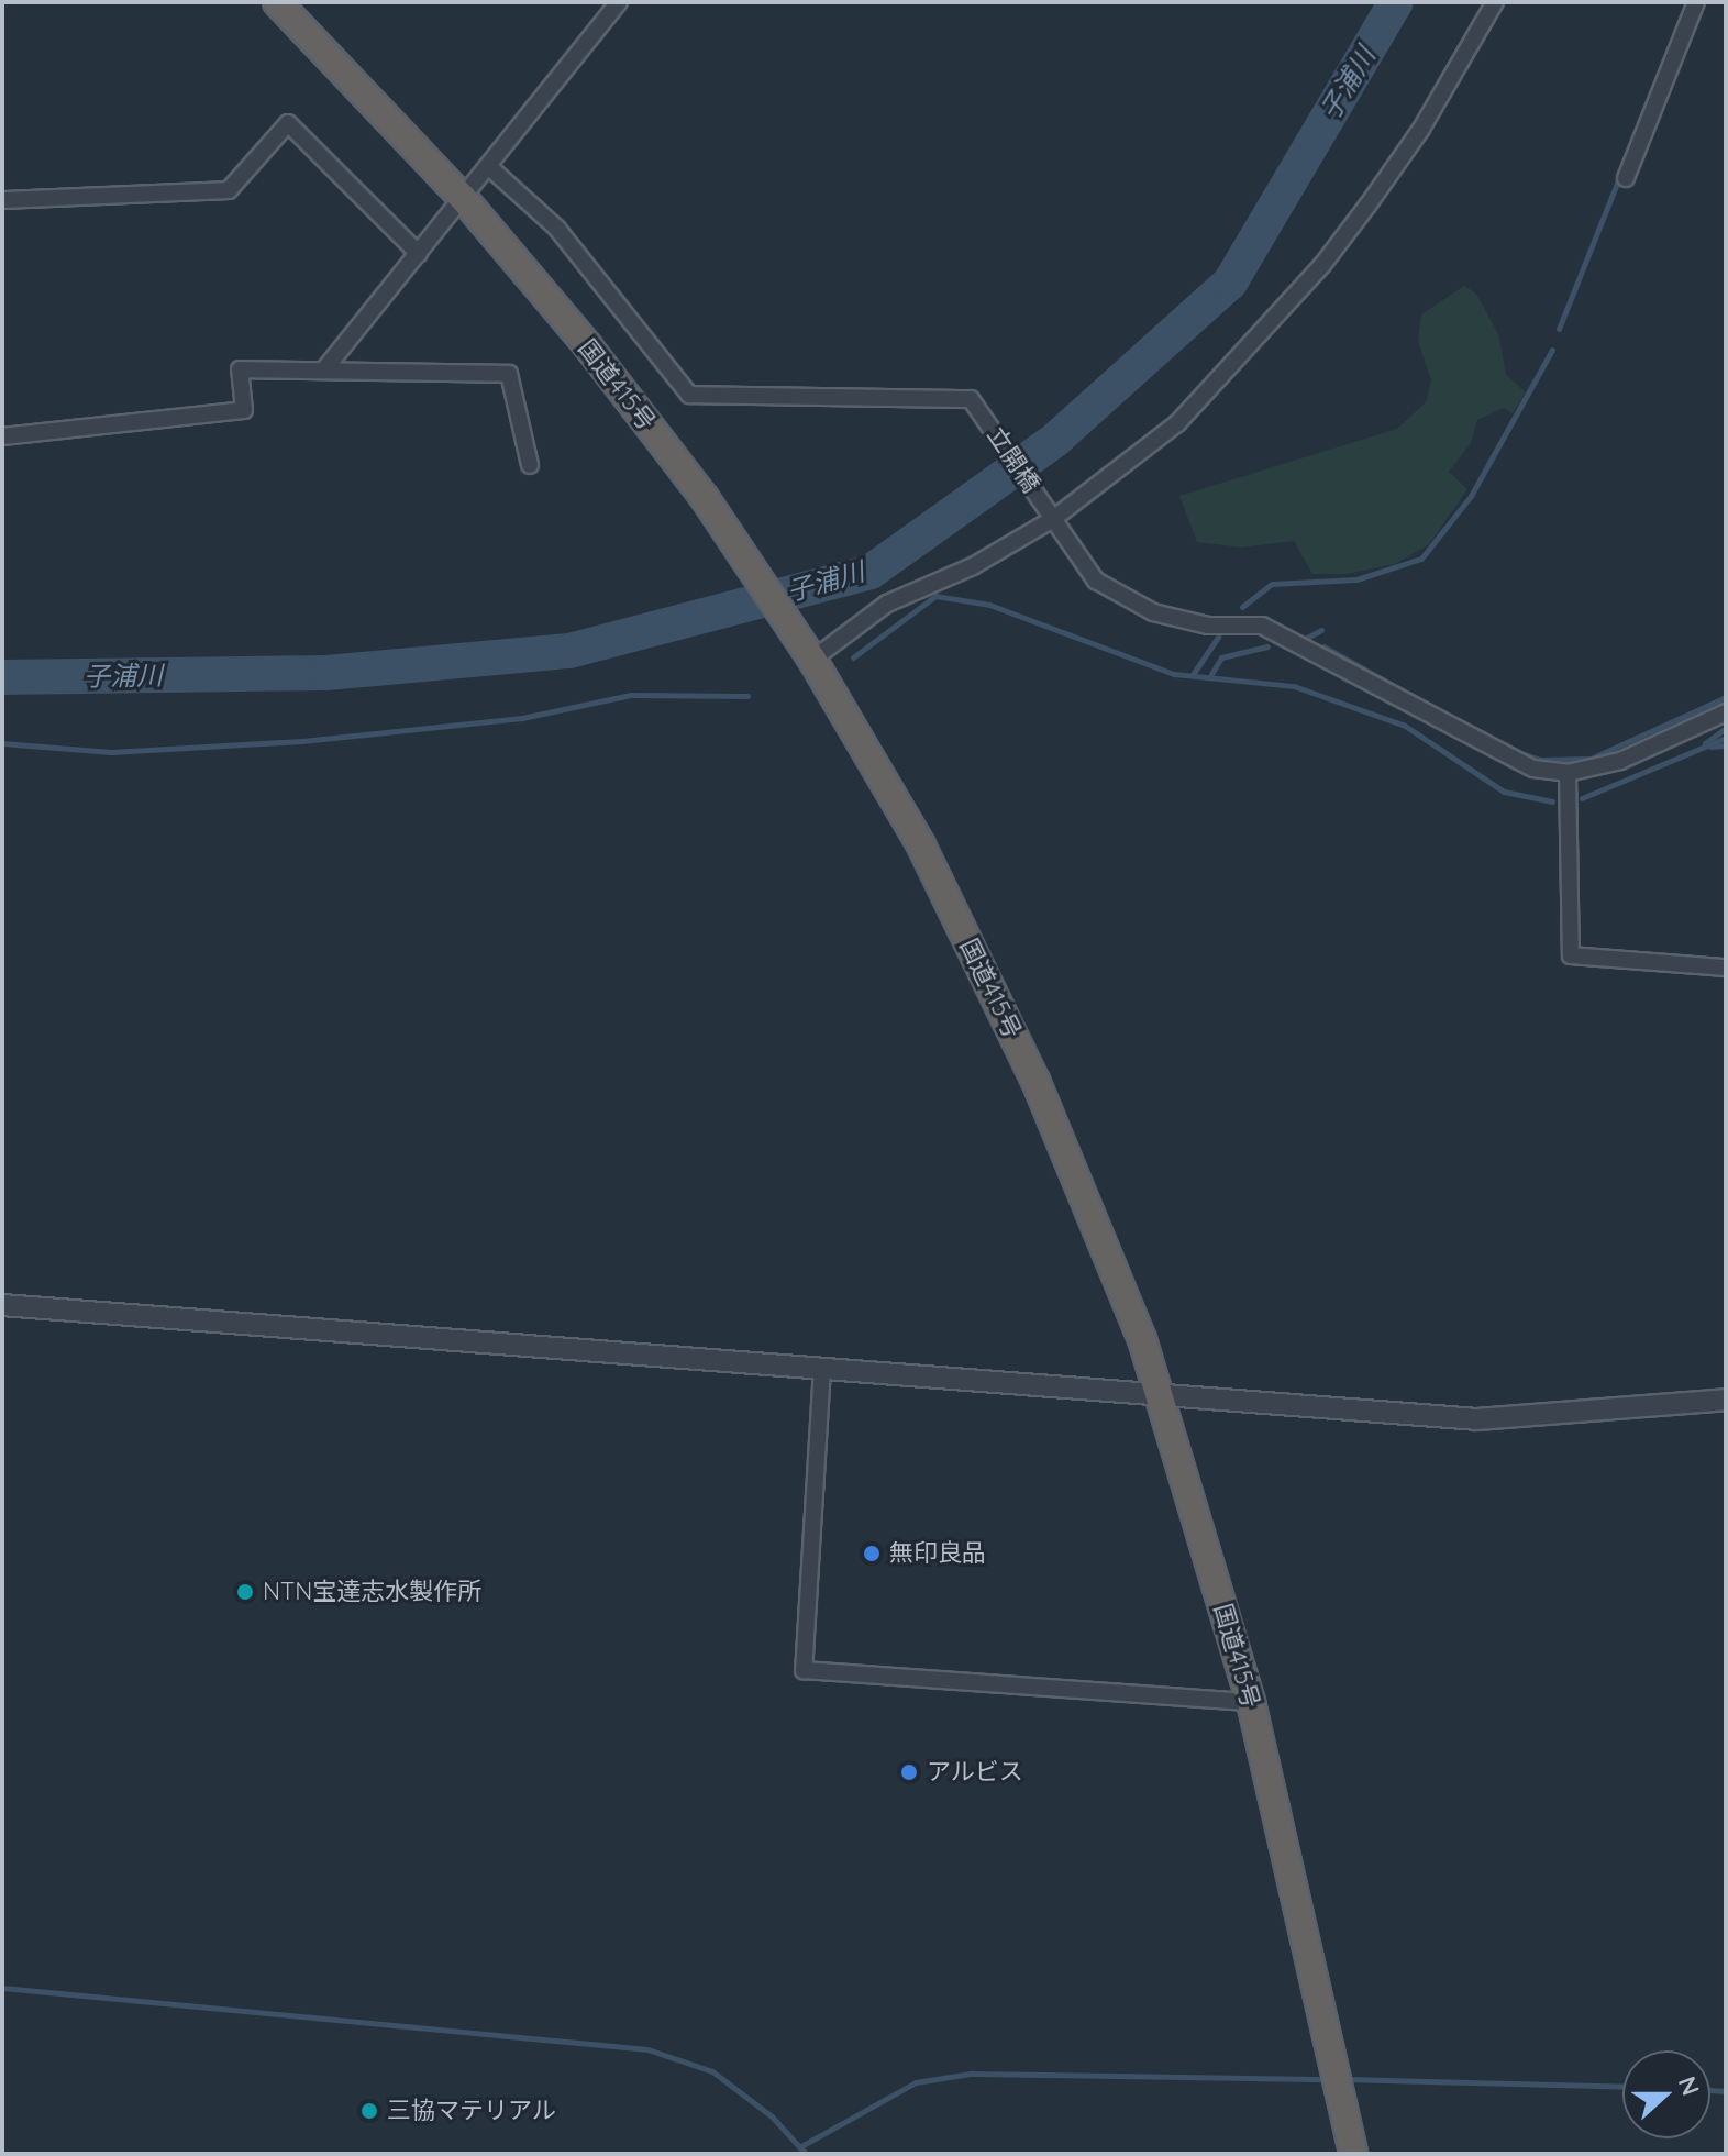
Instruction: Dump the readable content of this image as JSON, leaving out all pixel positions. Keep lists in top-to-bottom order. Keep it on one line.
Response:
{"streets":{"highway":["国道415号"],"street":["立開橋"]},"water":["子浦川"],"places":["無印良品","NTN宝達志水製作所","アルビス","三協マテリアル"],"north":"right"}
